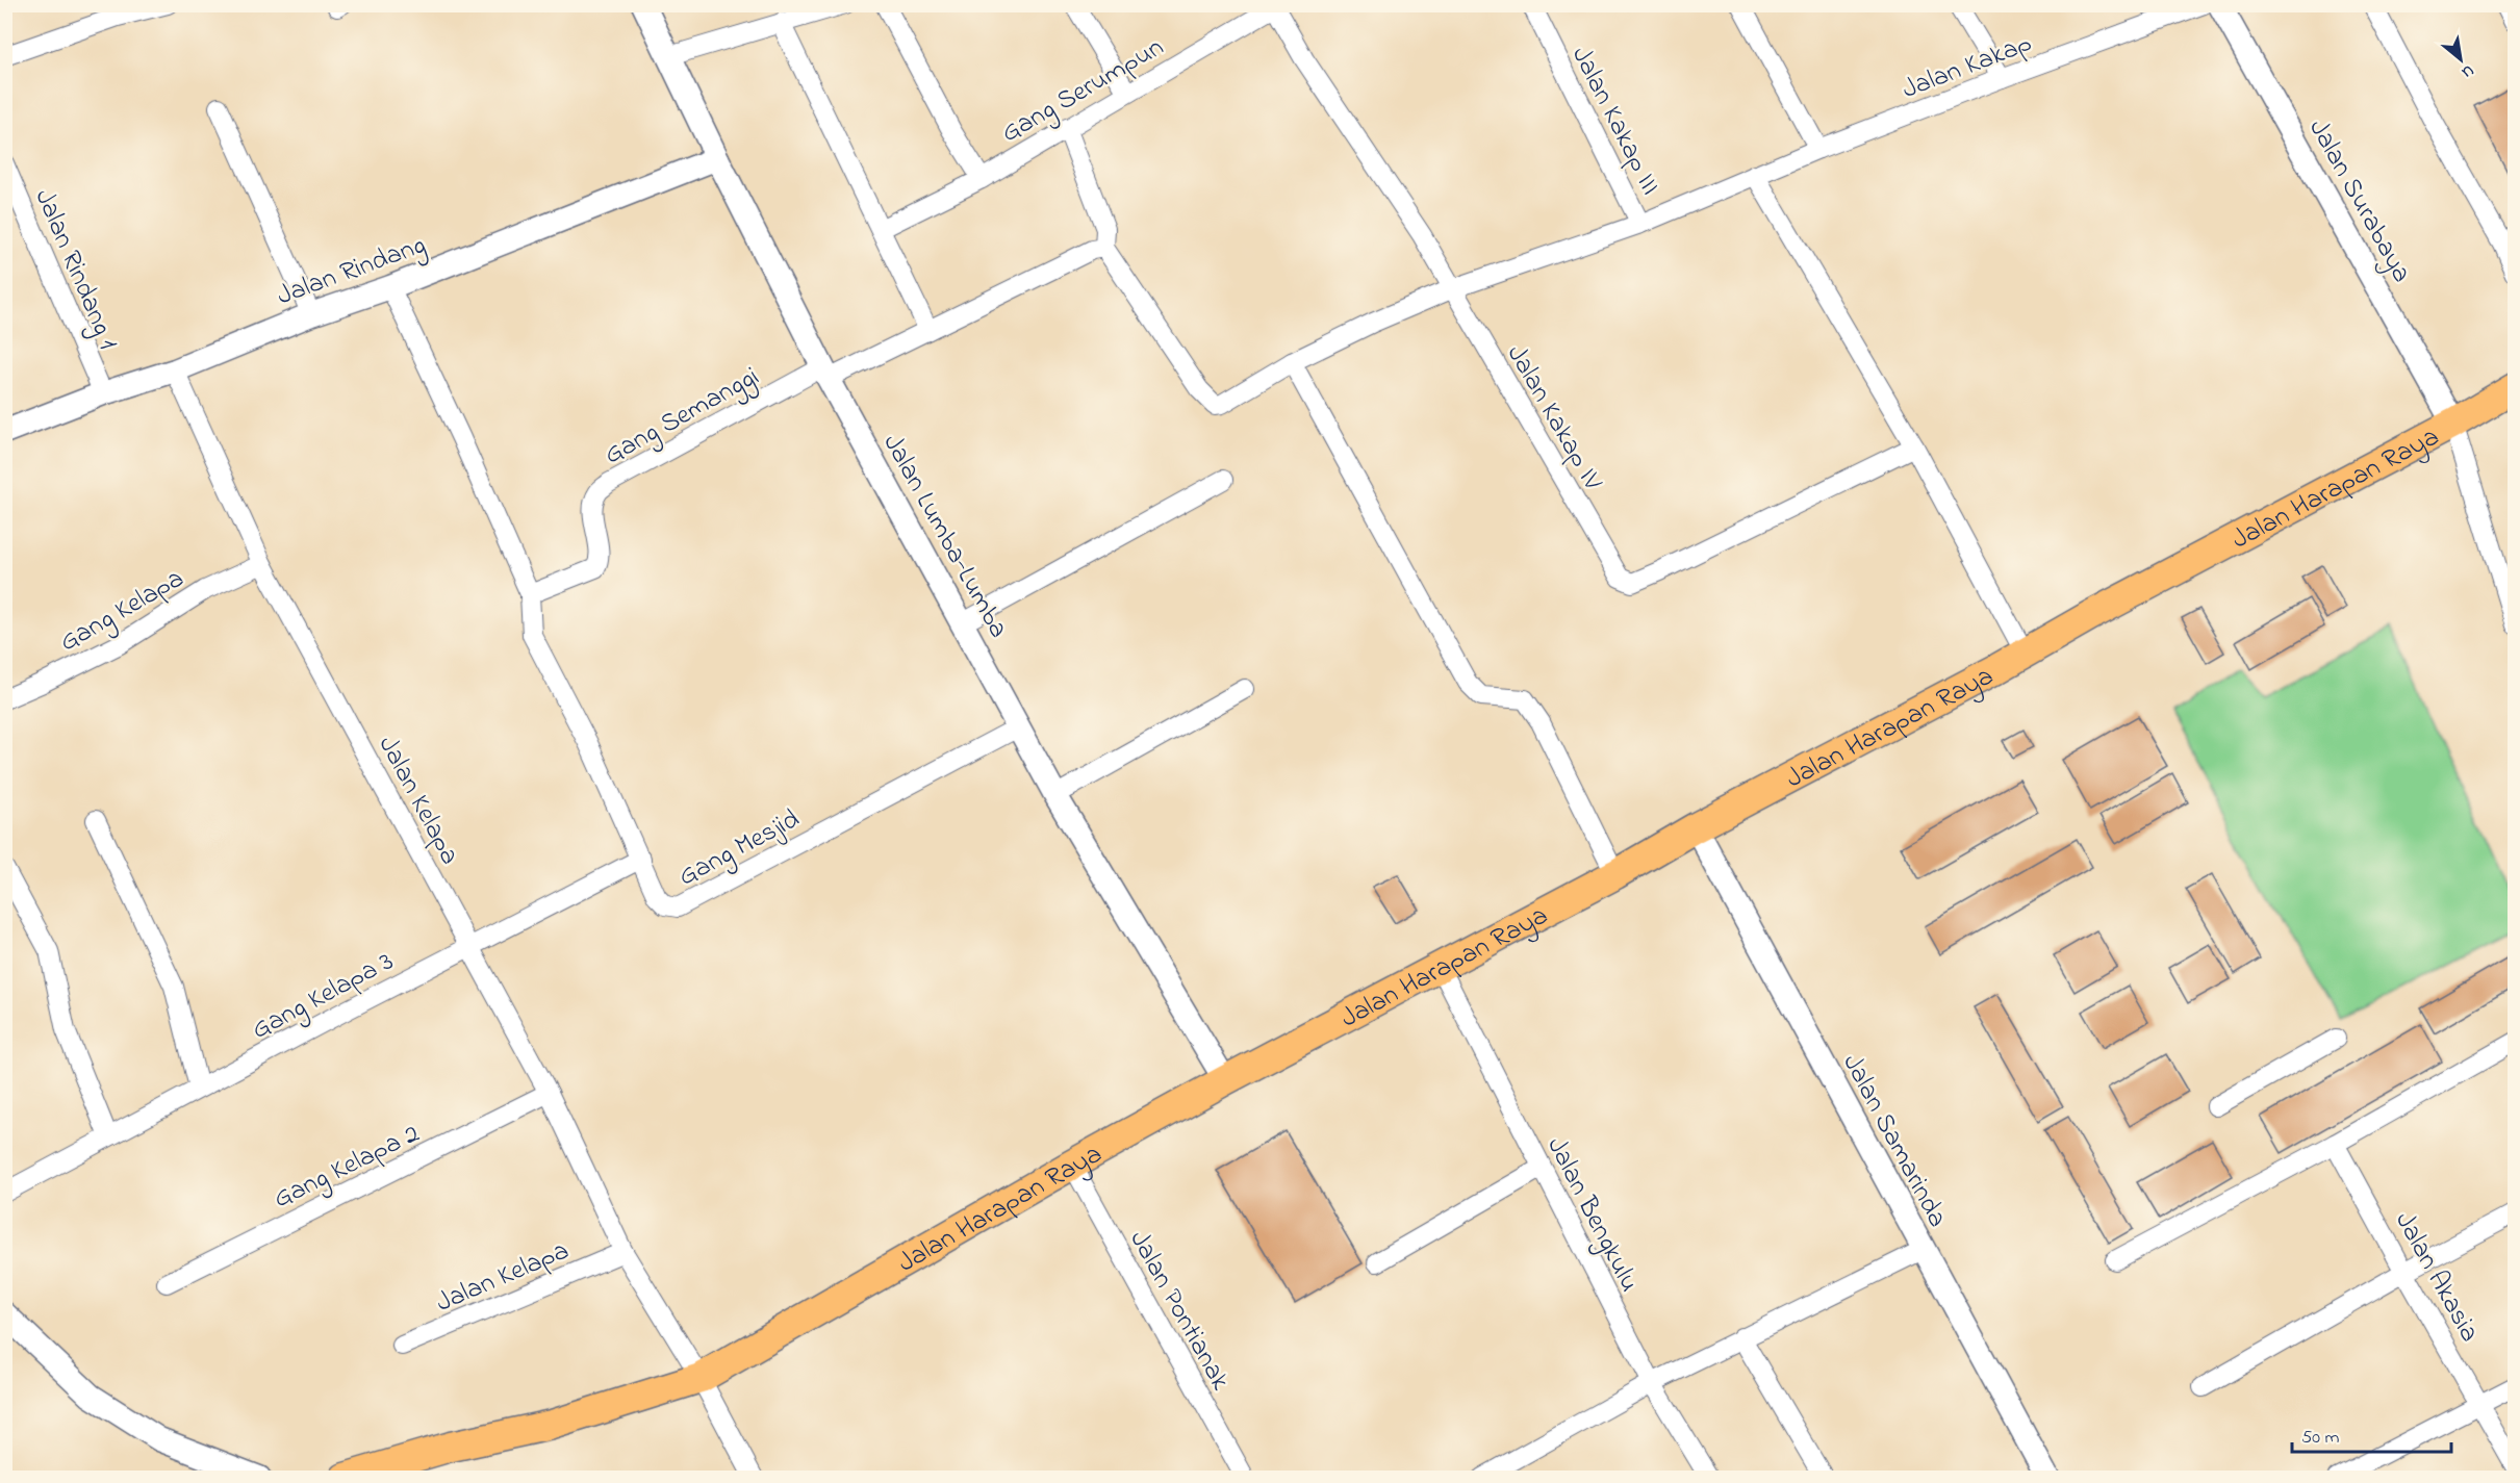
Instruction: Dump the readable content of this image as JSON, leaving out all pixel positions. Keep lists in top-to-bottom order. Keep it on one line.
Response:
{"streets":{"main road":["Jalan Harapan Raya"],"street":["Jalan Kakap","Gang Serumpun","Jalan Kakap III","Jalan Surabaya","Jalan Rindang 1","Jalan Rindang","Gang Semanggi","Jalan Kakap IV","Jalan Lumba-Lumba","Gang Kelapa","Jalan Kelapa","Gang Mesjid","Gang Kelapa 3","Jalan Samarinda","Gang Kelapa 2","Jalan Bengkulu","Jalan Akasia","Jalan Pontianak"]},"crossings":[["Jalan Kakap","Jalan Kakap III"],["Jalan Kakap","Jalan Kakap IV"],["Gang Serumpun","Jalan Kakap IV"],["Jalan Surabaya","Jalan Harapan Raya"],["Jalan Rindang 1","Jalan Rindang"],["Jalan Rindang","Jalan Lumba-Lumba"],["Jalan Rindang","Jalan Kelapa"],["Gang Semanggi","Jalan Lumba-Lumba"],["Jalan Harapan Raya","Jalan Lumba-Lumba"],["Jalan Harapan Raya","Jalan Kelapa"],["Jalan Harapan Raya","Jalan Samarinda"],["Jalan Harapan Raya","Jalan Bengkulu"],["Jalan Harapan Raya","Jalan Pontianak"],["Jalan Lumba-Lumba","Gang Mesjid"],["Gang Kelapa","Jalan Kelapa"],["Jalan Kelapa","Gang Mesjid"],["Jalan Kelapa","Gang Kelapa 3"],["Jalan Kelapa","Gang Kelapa 2"],["Gang Mesjid","Gang Kelapa 3"]],"scale_bar":"50 m","north":"bottom right"}
